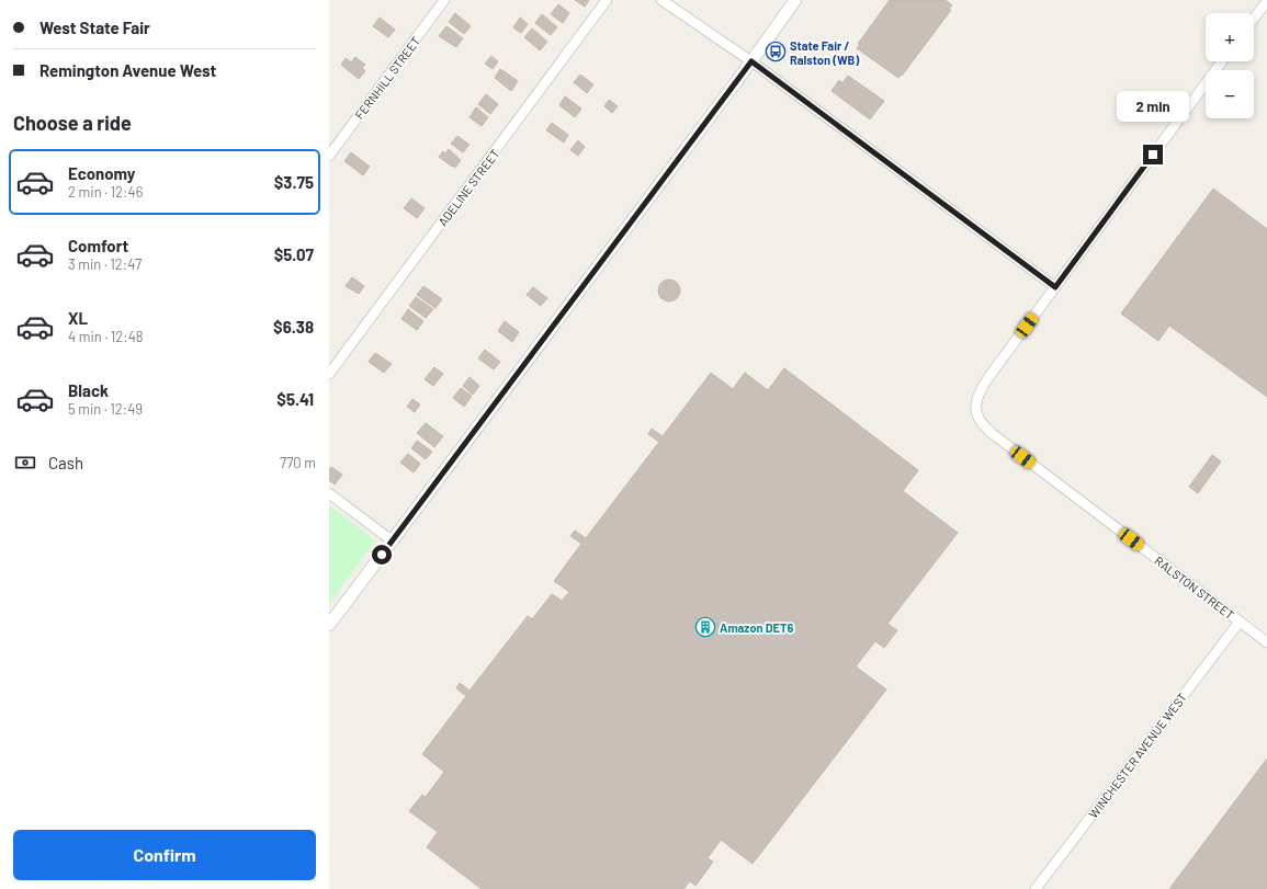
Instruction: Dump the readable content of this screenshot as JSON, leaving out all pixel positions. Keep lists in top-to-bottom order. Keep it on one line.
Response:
{"streets":{"street":["FERNHILL STREET","ADELINE STREET","RALSTON STREET","WINCHESTER AVENUE WEST"]},"crossings":[["RALSTON STREET","WINCHESTER AVENUE WEST"]],"places":{"bus stop":["State Fair / Ralston (WB)"],"building":["Amazon DET6"]},"page":{"banner":["West State Fair","Remington Avenue West"],"map_buttons":["+","−"],"bubble":"2 min","heading":"Choose a ride","list":[{"name":"Economy","note":"2 min · 12:46","value":"$3.75"},{"name":"Comfort","note":"3 min · 12:47","value":"$5.07"},{"name":"XL","note":"4 min · 12:48","value":"$6.38"},{"name":"Black","note":"5 min · 12:49","value":"$5.41"}],"pay":["Cash","770 m"],"buttons":"Confirm"}}
